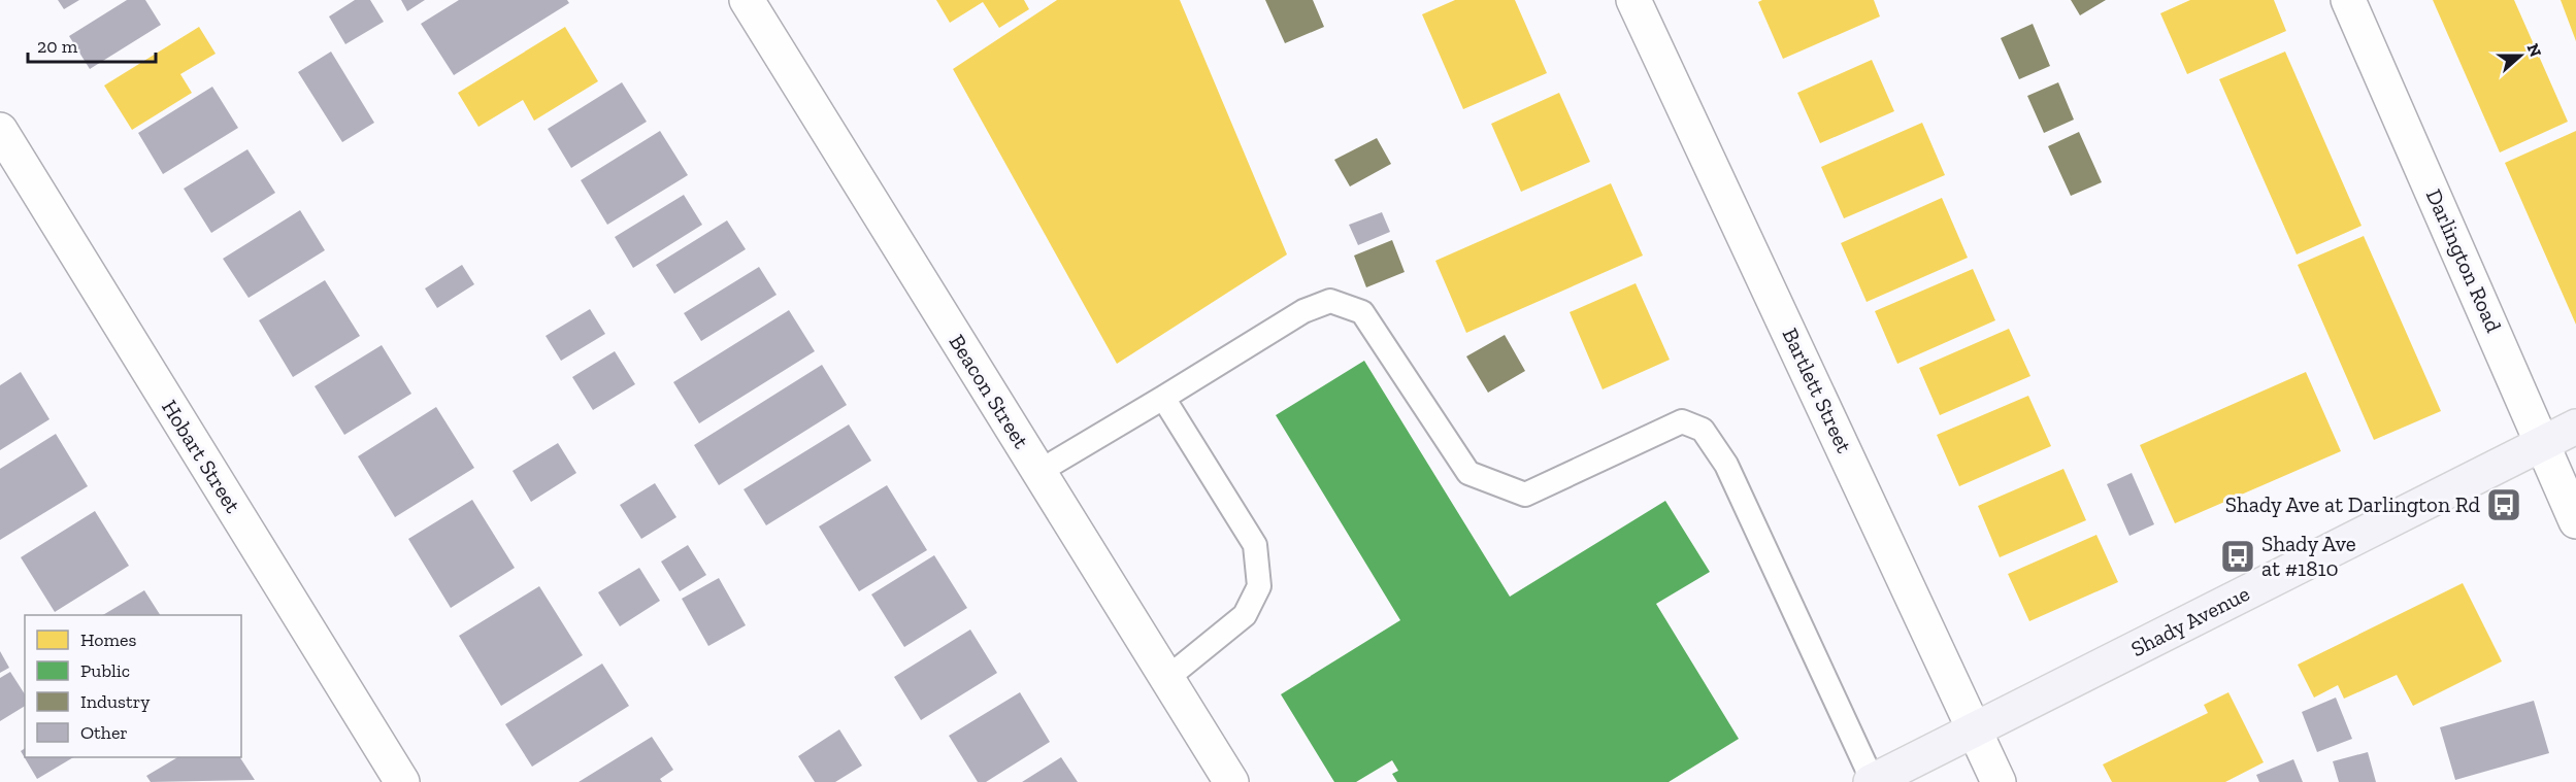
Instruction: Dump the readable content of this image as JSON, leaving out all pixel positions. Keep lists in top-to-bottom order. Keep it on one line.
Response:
{"streets":{"main road":["Shady Avenue"],"street":["Darlington Road","Bartlett Street","Beacon Street","Hobart Street"]},"crossings":[["Darlington Road","Shady Avenue"],["Bartlett Street","Shady Avenue"]],"places":{"bus stop":["Shady Ave at Darlington Rd","Shady Ave at #1810"]},"legend":["Homes","Public","Industry","Other"],"scale_bar":"20 m","north":"right"}
